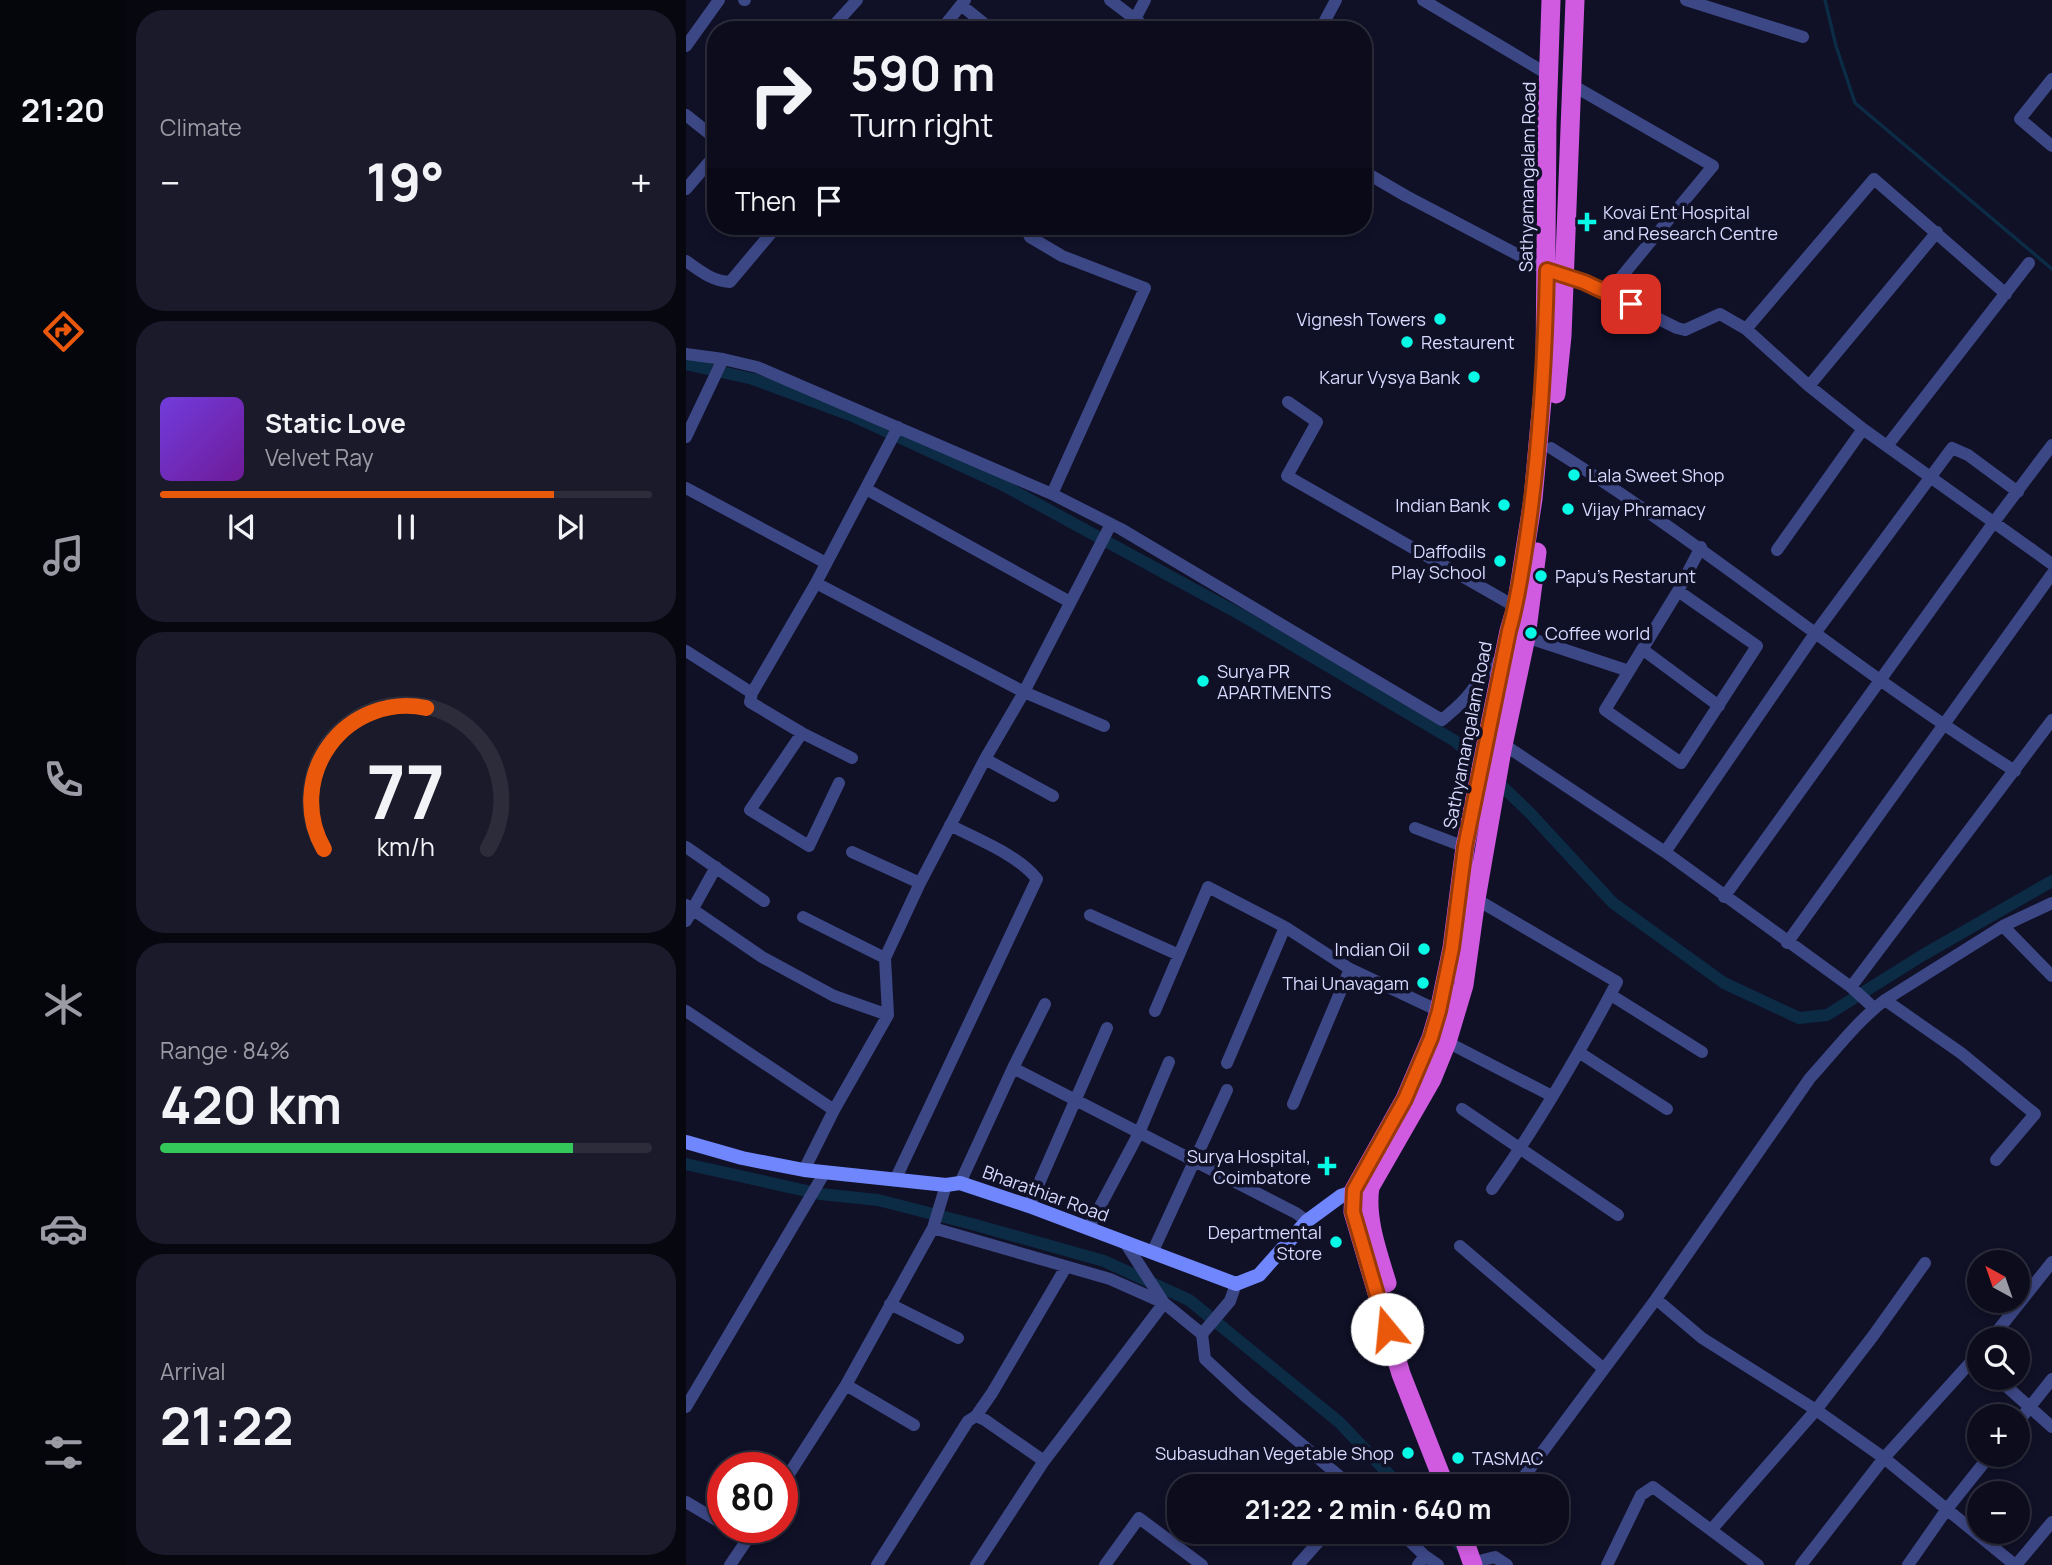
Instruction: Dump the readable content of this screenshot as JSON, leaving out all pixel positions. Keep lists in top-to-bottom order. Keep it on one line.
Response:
{"streets":{"highway":["Sathyamangalam Road"],"main road":["Bharathiar Road"]},"places":{"health":["Kovai Ent Hospital and Research Centre","Surya Hospital, Coimbatore"],"other":["Vignesh Towers","Restaurent","Karur Vysya Bank","Lala Sweet Shop","Indian Bank","Vijay Phramacy","Daffodils Play School","Papu's Restarunt","Coffee world","Surya PR APARTMENTS","Indian Oil","Thai Unavagam","Departmental Store","Subasudhan Vegetable Shop","TASMAC"]},"north":"top left","page":{"tabs":"21:20","tile":["Climate",["Range · 84%","420 km"],["Arrival","21:22"]],"turn":["590 m","Turn right"],"heat":["−","19°","+"],"then":"Then","song":["Static Love","Velvet Ray"],"map_buttons":["+","−"],"limit":"80","trip":"21:22 · 2 min · 640 m","gauge":["77","km/h"]}}
